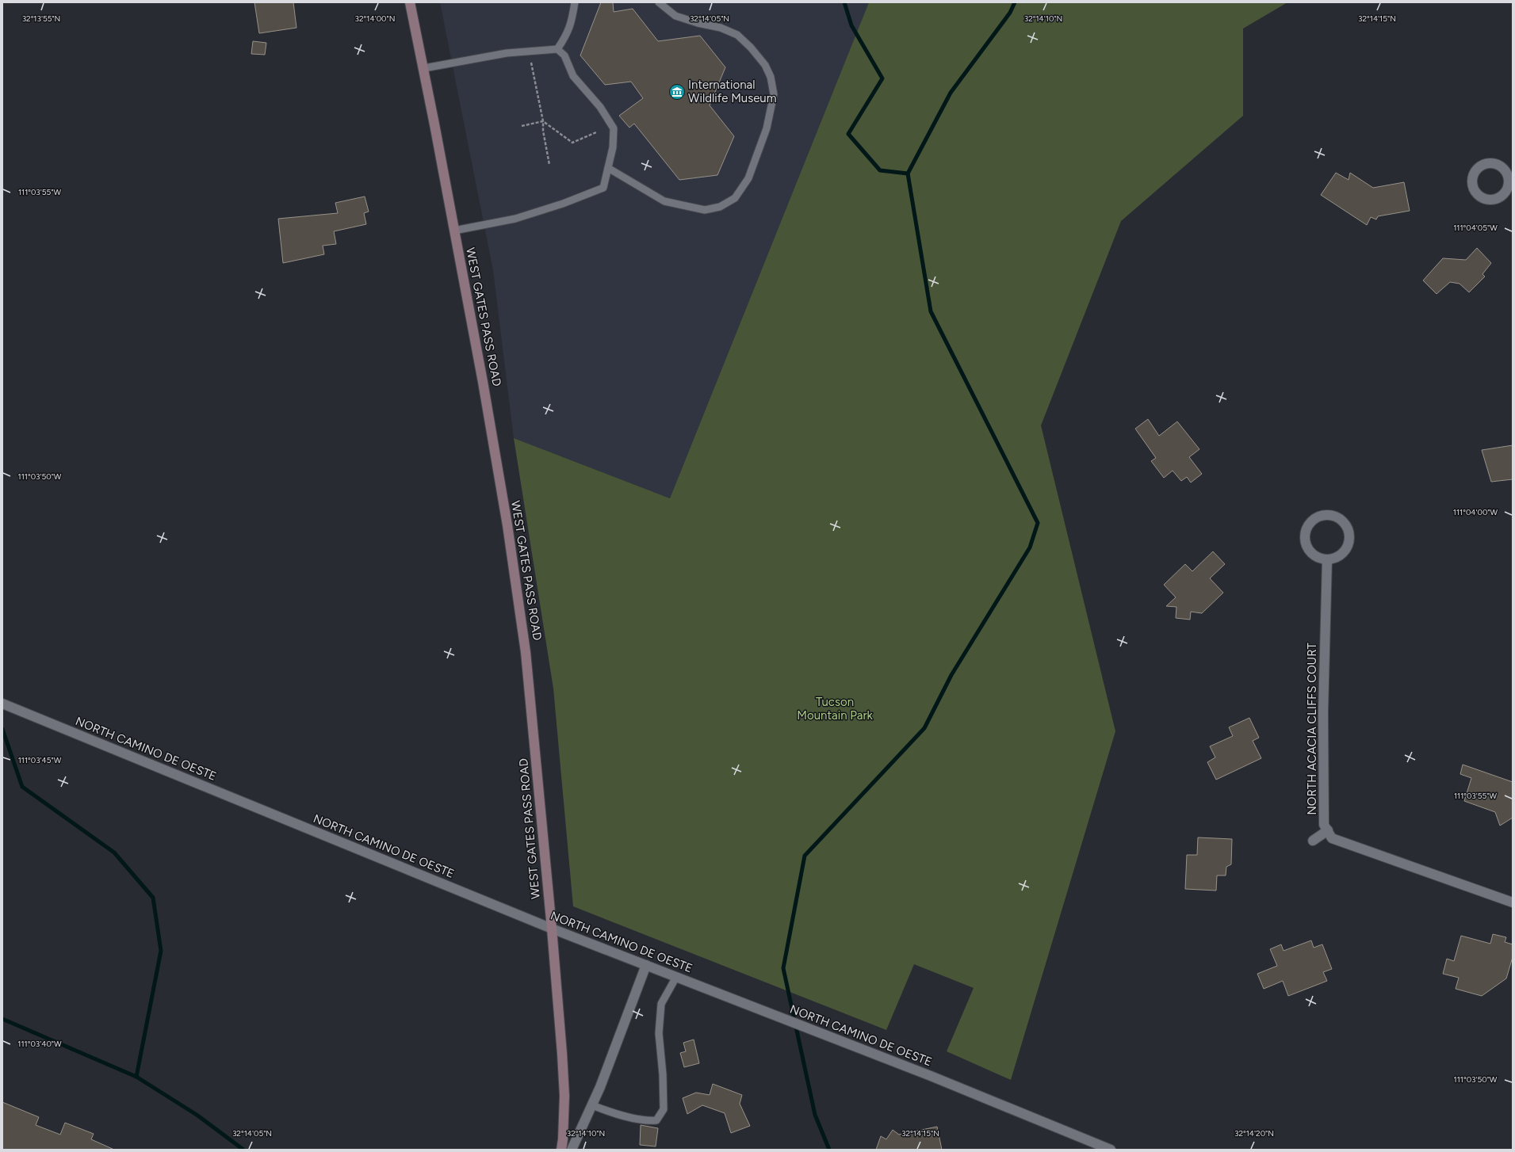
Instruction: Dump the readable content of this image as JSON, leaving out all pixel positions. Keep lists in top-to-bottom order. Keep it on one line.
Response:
{"streets":{"main road":["WEST GATES PASS ROAD"],"street":["NORTH ACACIA CLIFFS COURT","NORTH CAMINO DE OESTE"]},"crossings":[["WEST GATES PASS ROAD","NORTH CAMINO DE OESTE"]],"parks":["Tucson Mountain Park"],"places":{"museum":["International Wildlife Museum"]},"coordinates":["32°13'55\"N","32°14'00\"N","32°14'05\"N","32°14'10\"N","32°14'15\"N","111°03'55\"W","111°04'05\"W","111°03'50\"W","111°04'00\"W","111°03'45\"W","111°03'40\"W","32°14'20\"N"]}
